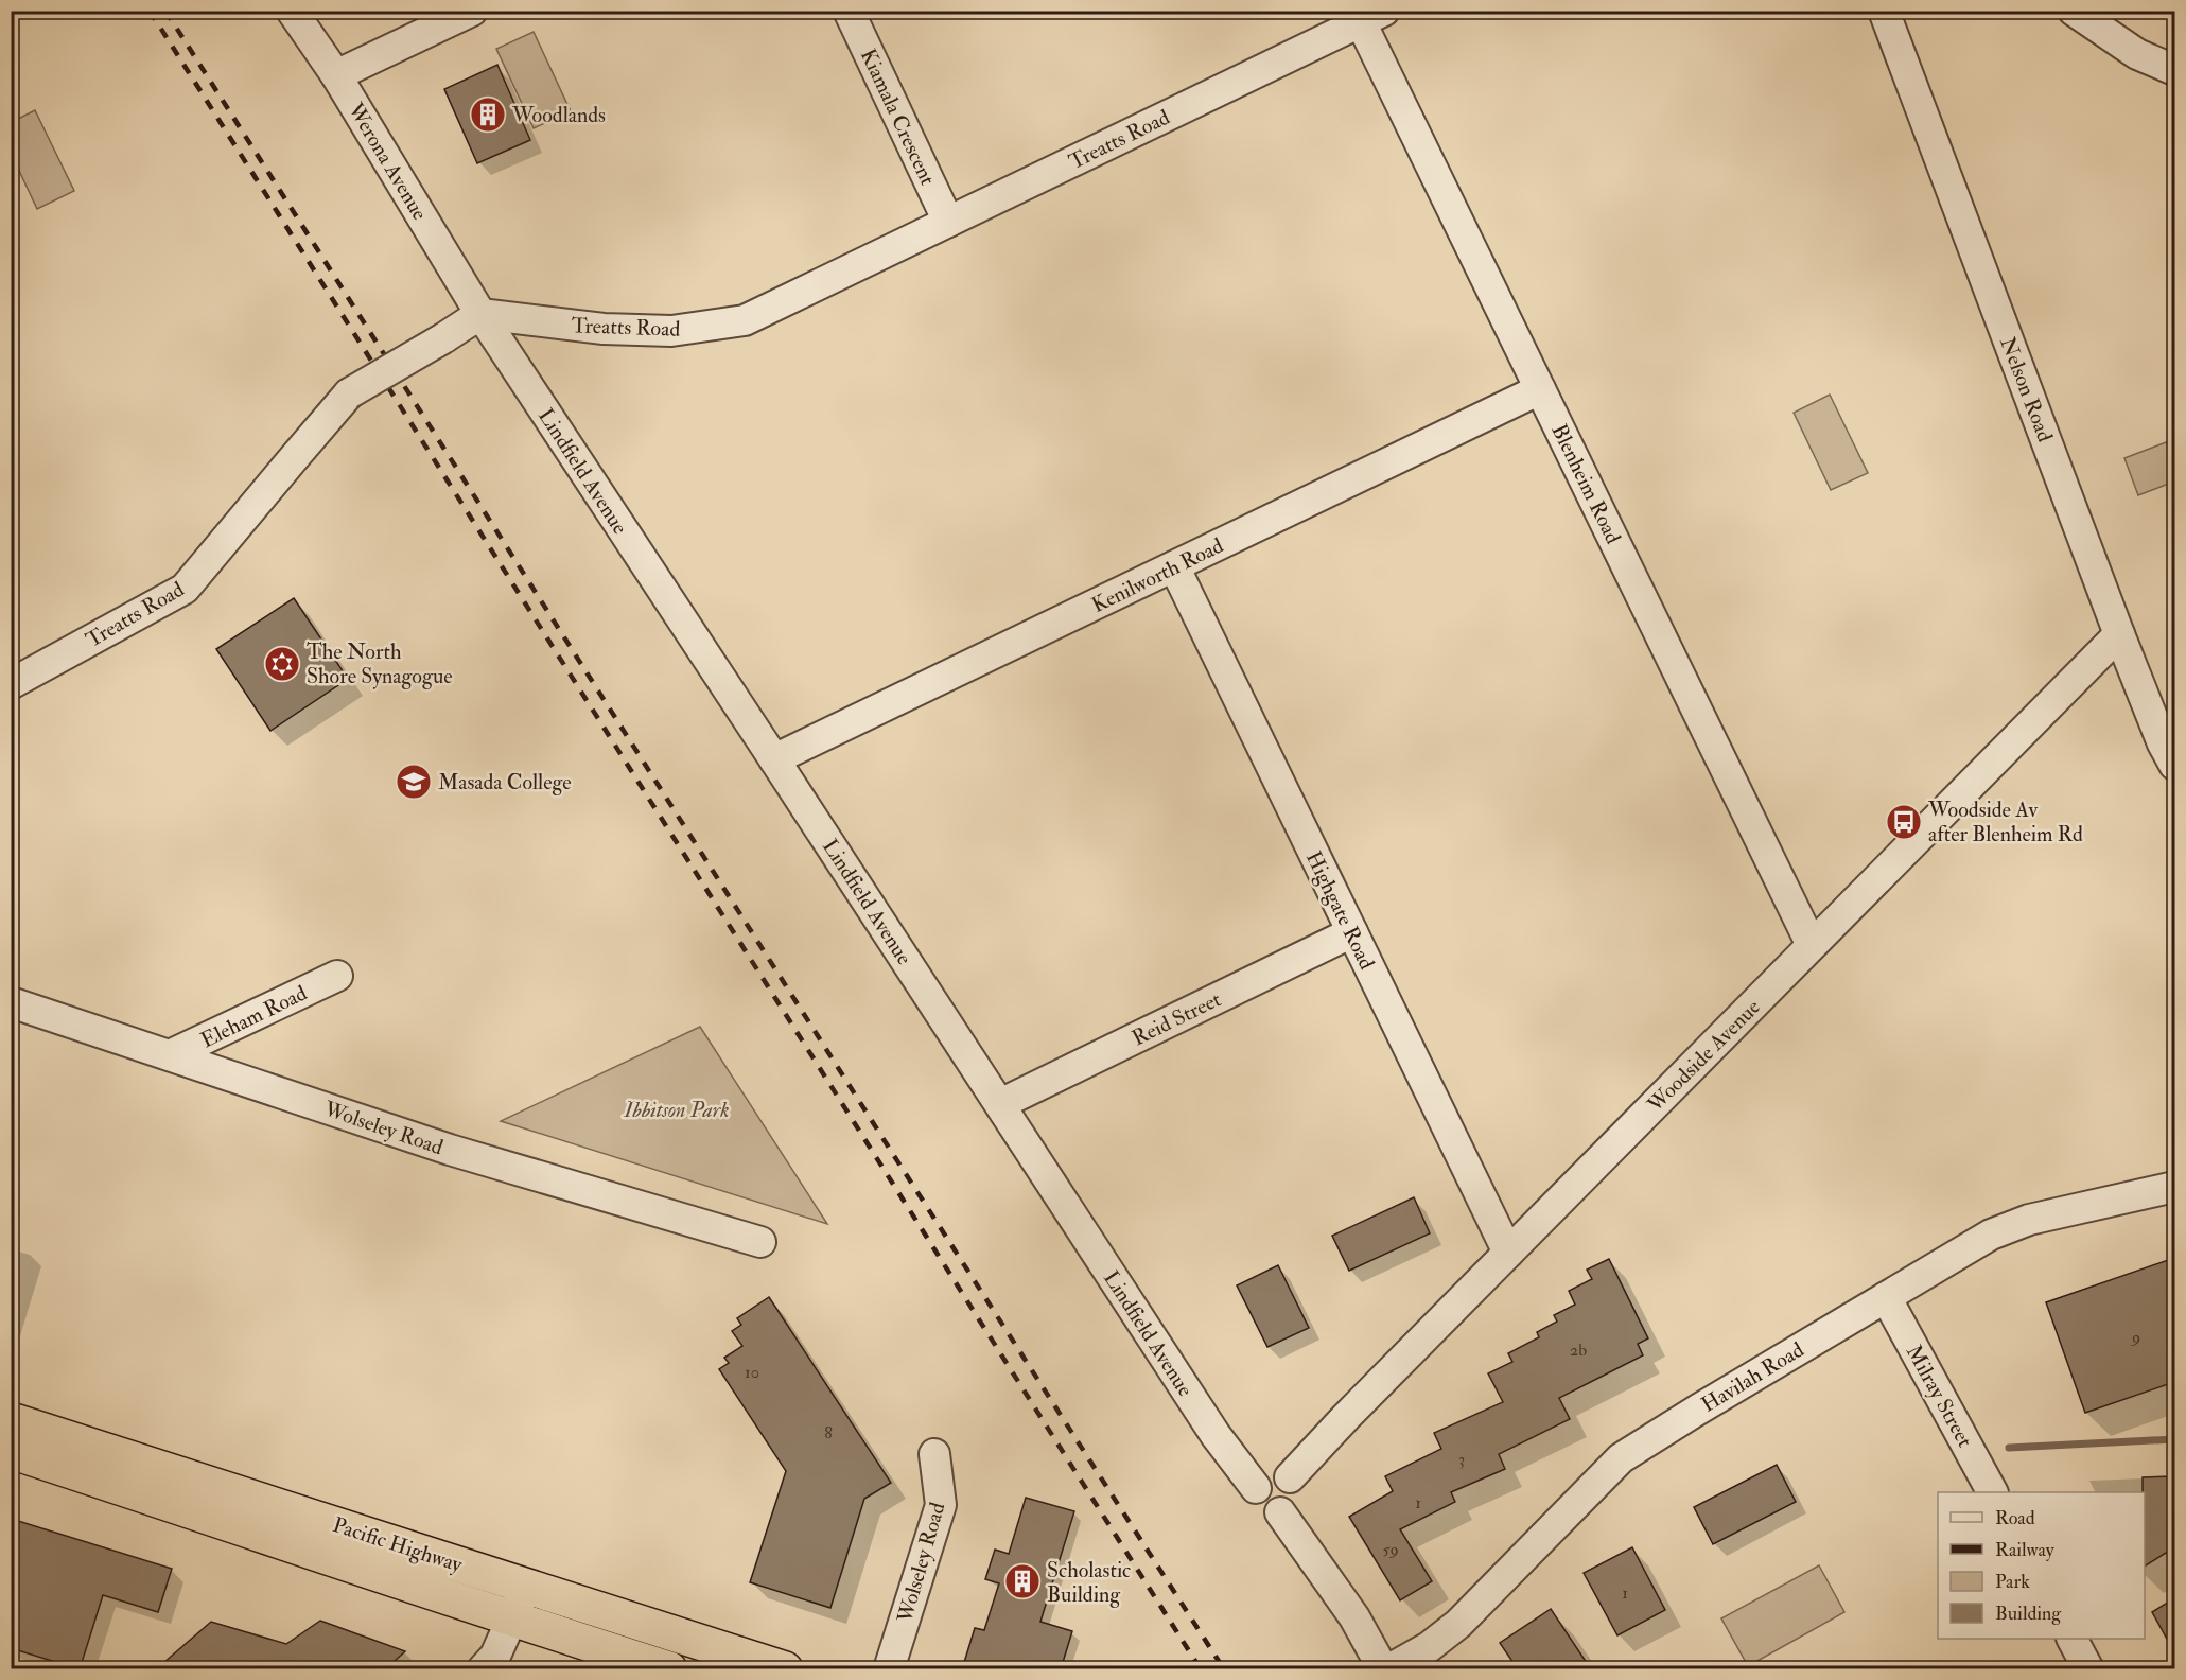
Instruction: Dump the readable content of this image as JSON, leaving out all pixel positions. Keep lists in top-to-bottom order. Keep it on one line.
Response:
{"streets":{"highway":["Pacific Highway"],"street":["Kiamala Crescent","Treatts Road","Werona Avenue","Nelson Road","Lindfield Avenue","Blenheim Road","Kenilworth Road","Highgate Road","Eleham Road","Reid Street","Woodside Avenue","Wolseley Road","Havilah Road","Milray Street"]},"crossings":[["Kiamala Crescent","Treatts Road"],["Treatts Road","Werona Avenue"],["Treatts Road","Lindfield Avenue"],["Treatts Road","Blenheim Road"],["Werona Avenue","Lindfield Avenue"],["Nelson Road","Woodside Avenue"],["Lindfield Avenue","Kenilworth Road"],["Lindfield Avenue","Reid Street"],["Lindfield Avenue","Woodside Avenue"],["Blenheim Road","Kenilworth Road"],["Blenheim Road","Woodside Avenue"],["Kenilworth Road","Highgate Road"],["Highgate Road","Reid Street"],["Highgate Road","Woodside Avenue"],["Eleham Road","Wolseley Road"],["Havilah Road","Milray Street"]],"parks":["Ibbitson Park"],"places":{"building":["Woodlands","Scholastic Building"],"synagogue":["The North Shore Synagogue"],"school or university":["Masada College"],"bus stop":["Woodside Av after Blenheim Rd"]},"house_numbers":["9","2b","10","8","3","1","59","1"],"legend":["Road","Railway","Park","Building"]}
